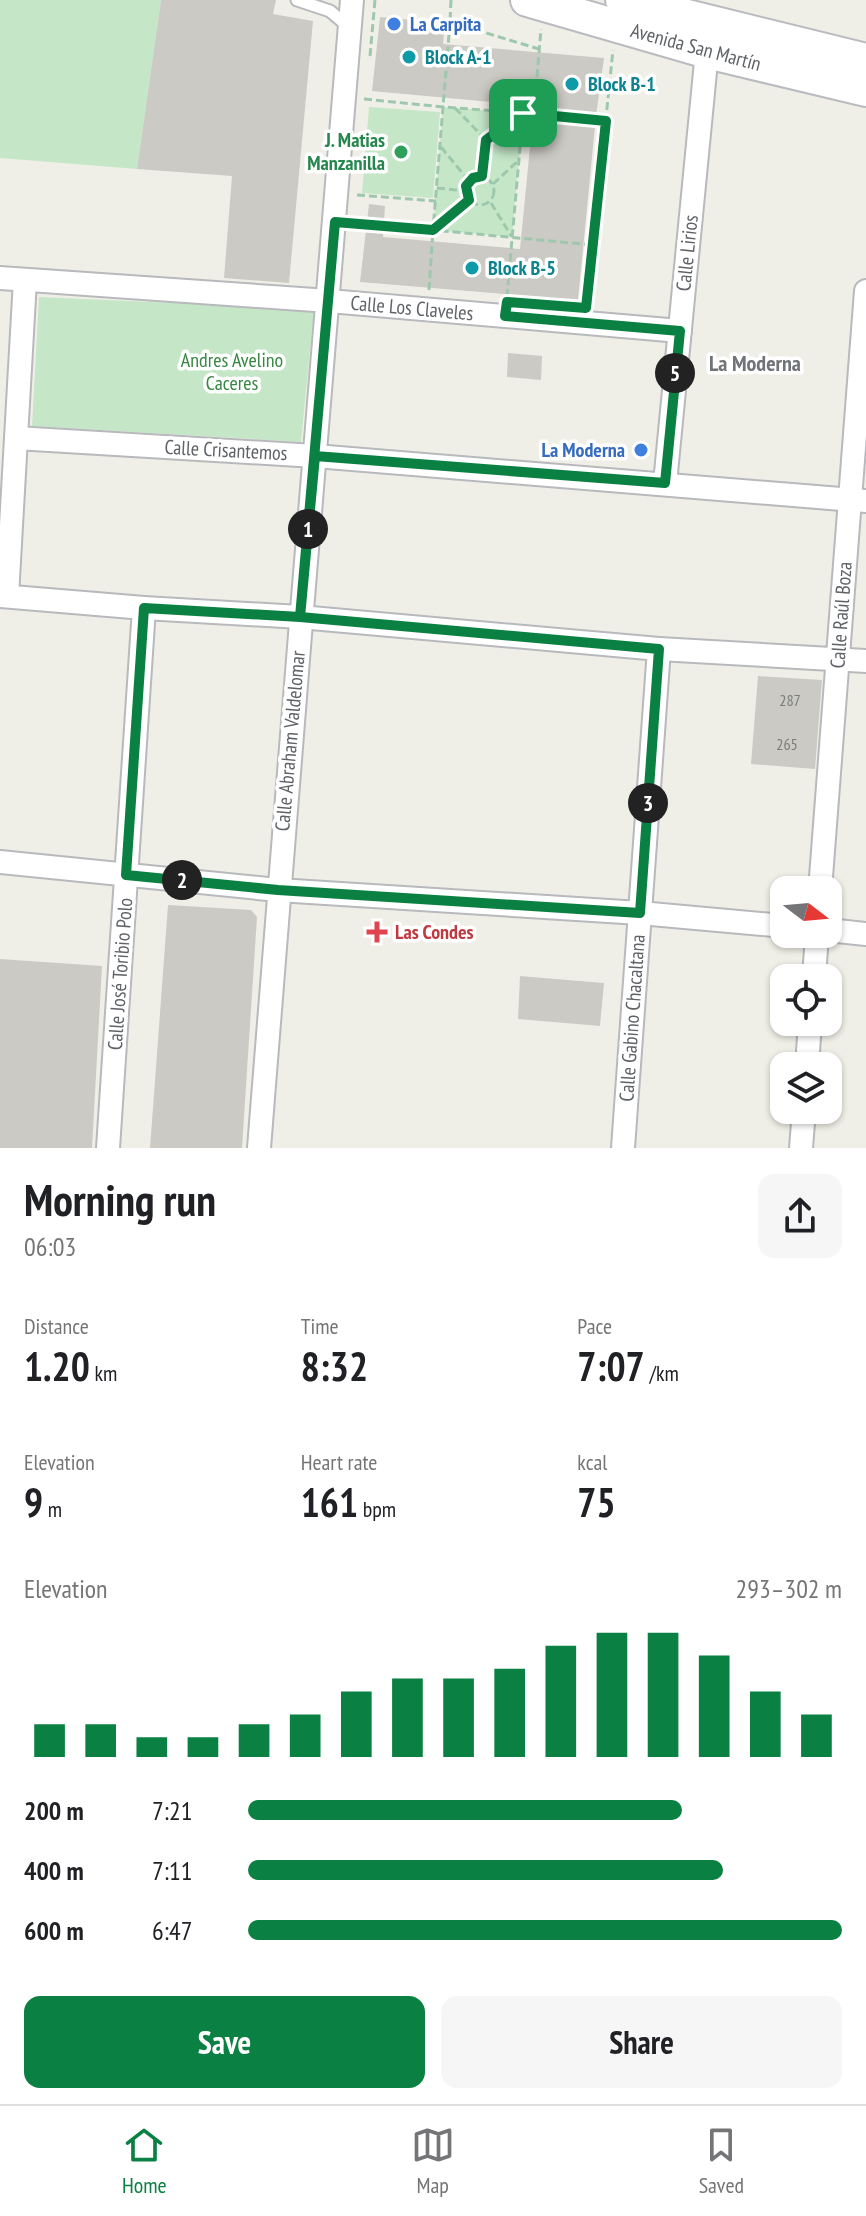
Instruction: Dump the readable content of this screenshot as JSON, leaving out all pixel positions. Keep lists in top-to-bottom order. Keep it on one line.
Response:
{"streets":{"main road":["Avenida San Martín"],"street":["Calle Lirios","Calle Los Claveles","Calle Crisantemos","Calle Raúl Boza","Calle Abraham Valdelomar","Calle José Toribio Polo","Calle Gabino Chacaltana"]},"crossings":[["Avenida San Martín","Calle Lirios"],["Calle Lirios","Calle Los Claveles"],["Calle Lirios","Calle Crisantemos"],["Calle Los Claveles","Calle Abraham Valdelomar"],["Calle Crisantemos","Calle Raúl Boza"],["Calle Crisantemos","Calle Abraham Valdelomar"]],"districts":["La Moderna"],"parks":["Andres Avelino Caceres"],"places":{"other":["La Carpita","Block A-1","Block B-1","J. Matias Manzanilla","Block B-5","La Moderna"],"health":["Las Condes"]},"house_numbers":["287","265"],"north":"right","page":{"pins":["5","1","3","2"],"heading":["Morning run","06:03"],"stats":[["Distance","1.20 km"],["Time","8:32"],["Pace","7:07 /km"],["Elevation","9 m"],["Heart rate","161 bpm"],["kcal","75"]],"chart":["Elevation","293–302 m"],"list":[{"name":"200 m","note":"7:21"},{"name":"400 m","note":"7:11"},{"name":"600 m","note":"6:47"}],"buttons":["Save","Share"],"tabs":["Home","Map","Saved"]}}
